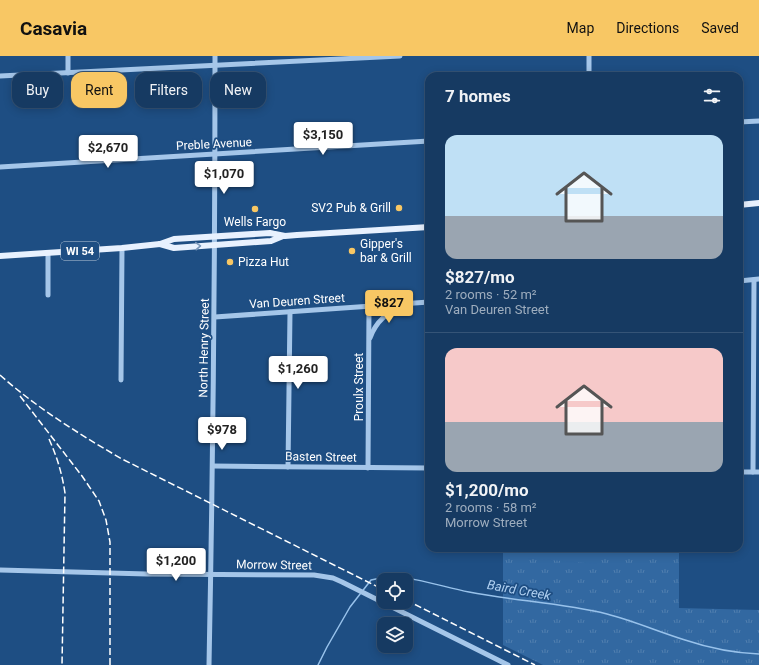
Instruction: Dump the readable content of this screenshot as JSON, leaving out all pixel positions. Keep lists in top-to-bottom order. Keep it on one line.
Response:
{"streets":{"main road":["WI 54"],"street":["Preble Avenue","Van Deuren Street","North Henry Street","Proulx Street","Basten Street","Morrow Street"]},"crossings":[["Preble Avenue","North Henry Street"],["WI 54","North Henry Street"],["Van Deuren Street","North Henry Street"],["Van Deuren Street","Proulx Street"],["North Henry Street","Basten Street"],["North Henry Street","Morrow Street"],["Proulx Street","Basten Street"]],"water":["Baird Creek"],"places":["SV2 Pub & Grill","Wells Fargo","Gipper's bar & Grill","Pizza Hut"],"page":{"header":"Casavia","nav":["Map","Directions","Saved"],"chip":["Buy","Rent","Filters","New"],"heading":"7 homes","list":[{"name":"$827/mo","note":"2 rooms · 52 m² · Van Deuren Street"},{"name":"$1,200/mo","note":"2 rooms · 58 m² · Morrow Street"}],"price":["$3,150","$2,670","$1,070","$827","$1,260","$978","$1,200"]}}
